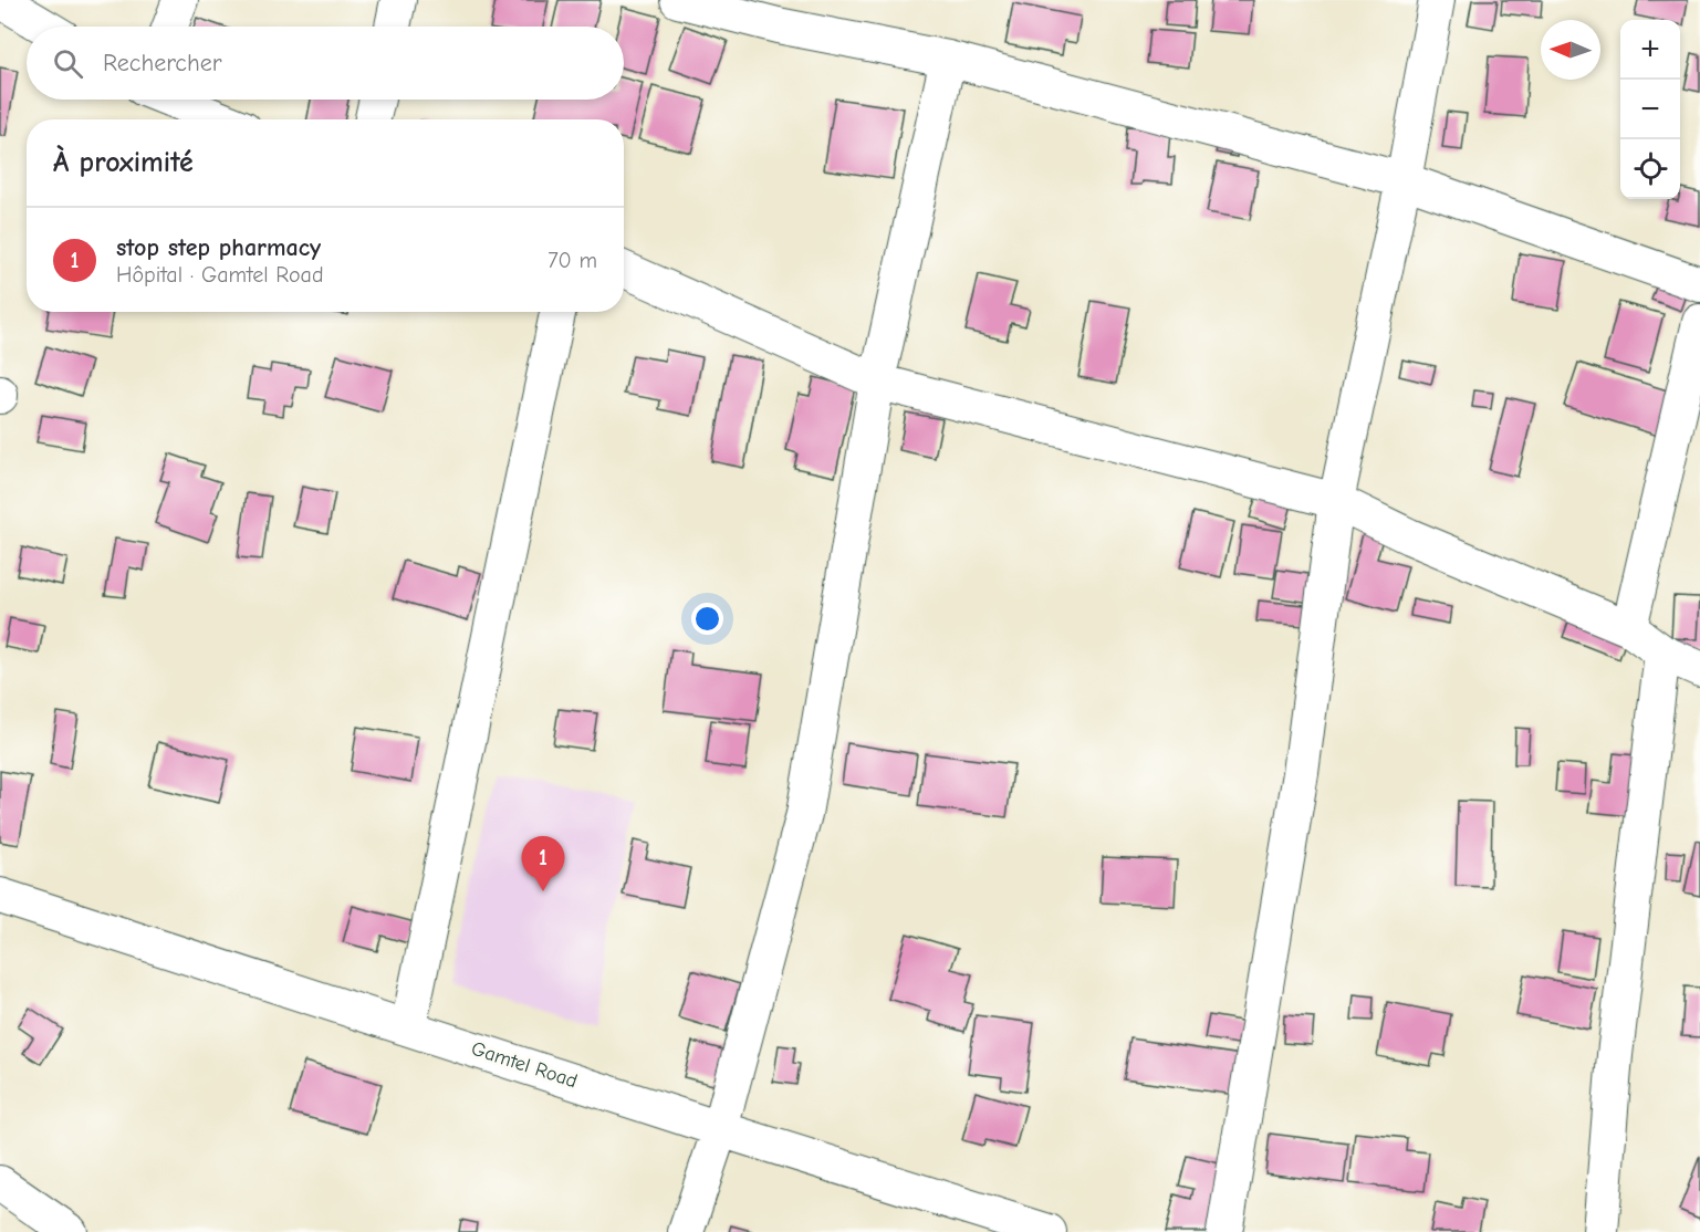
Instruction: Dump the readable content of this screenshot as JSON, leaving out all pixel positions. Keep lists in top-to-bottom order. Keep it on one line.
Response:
{"streets":{"street":["Gamtel Road"]},"north":"left","page":{"map_buttons":["+","−"],"search":"Rechercher","heading":"À proximité","list":[{"mark":"1","name":"stop step pharmacy","note":"Hôpital · Gamtel Road","value":"70 m"}],"pins":"1"}}
